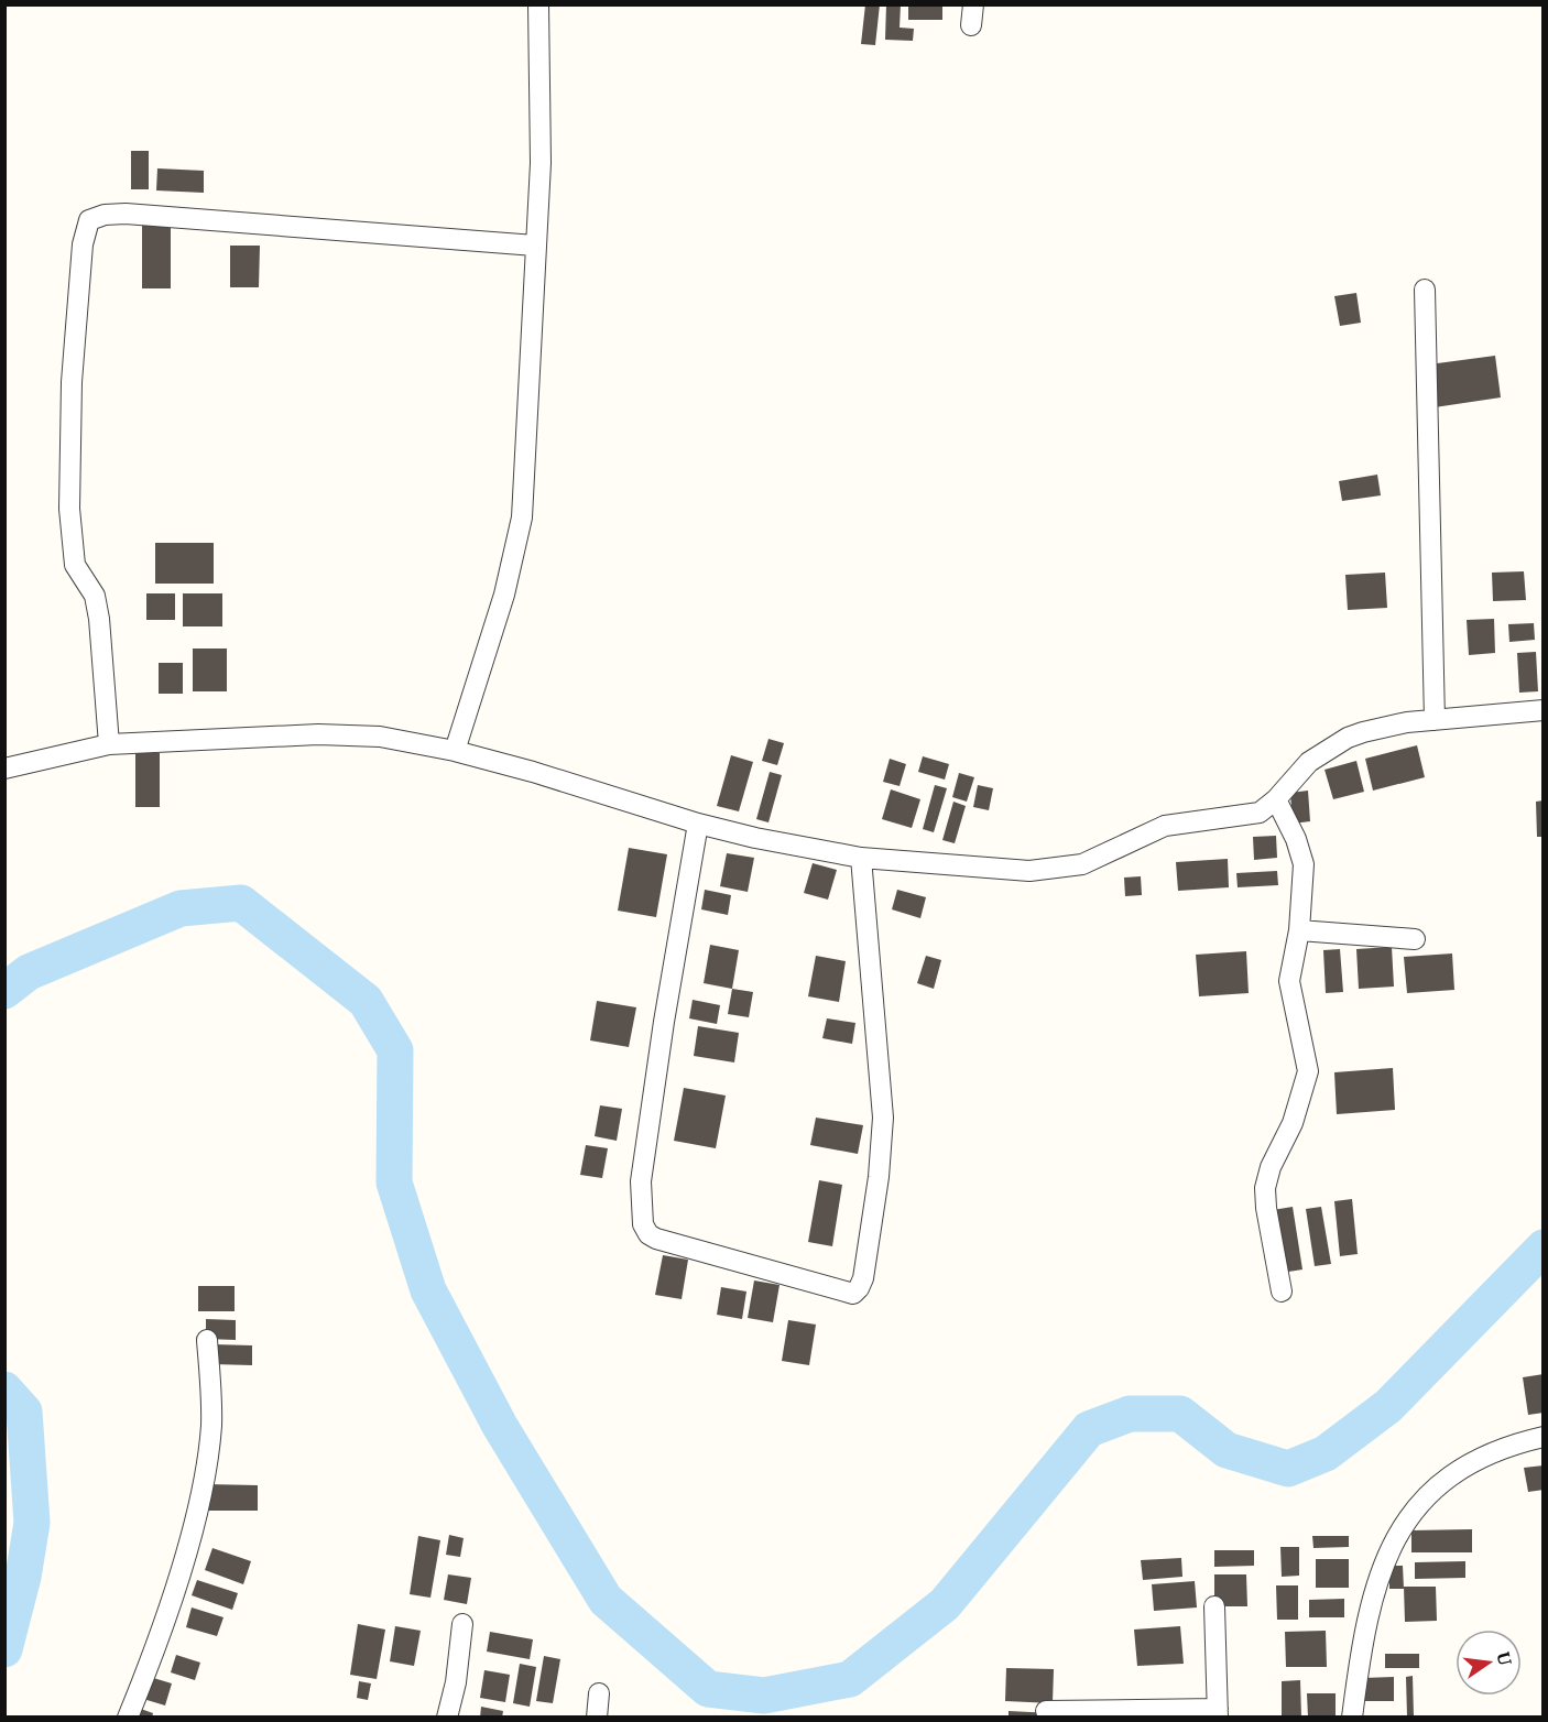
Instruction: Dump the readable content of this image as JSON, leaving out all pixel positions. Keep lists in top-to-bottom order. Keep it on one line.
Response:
{"north":"right"}
